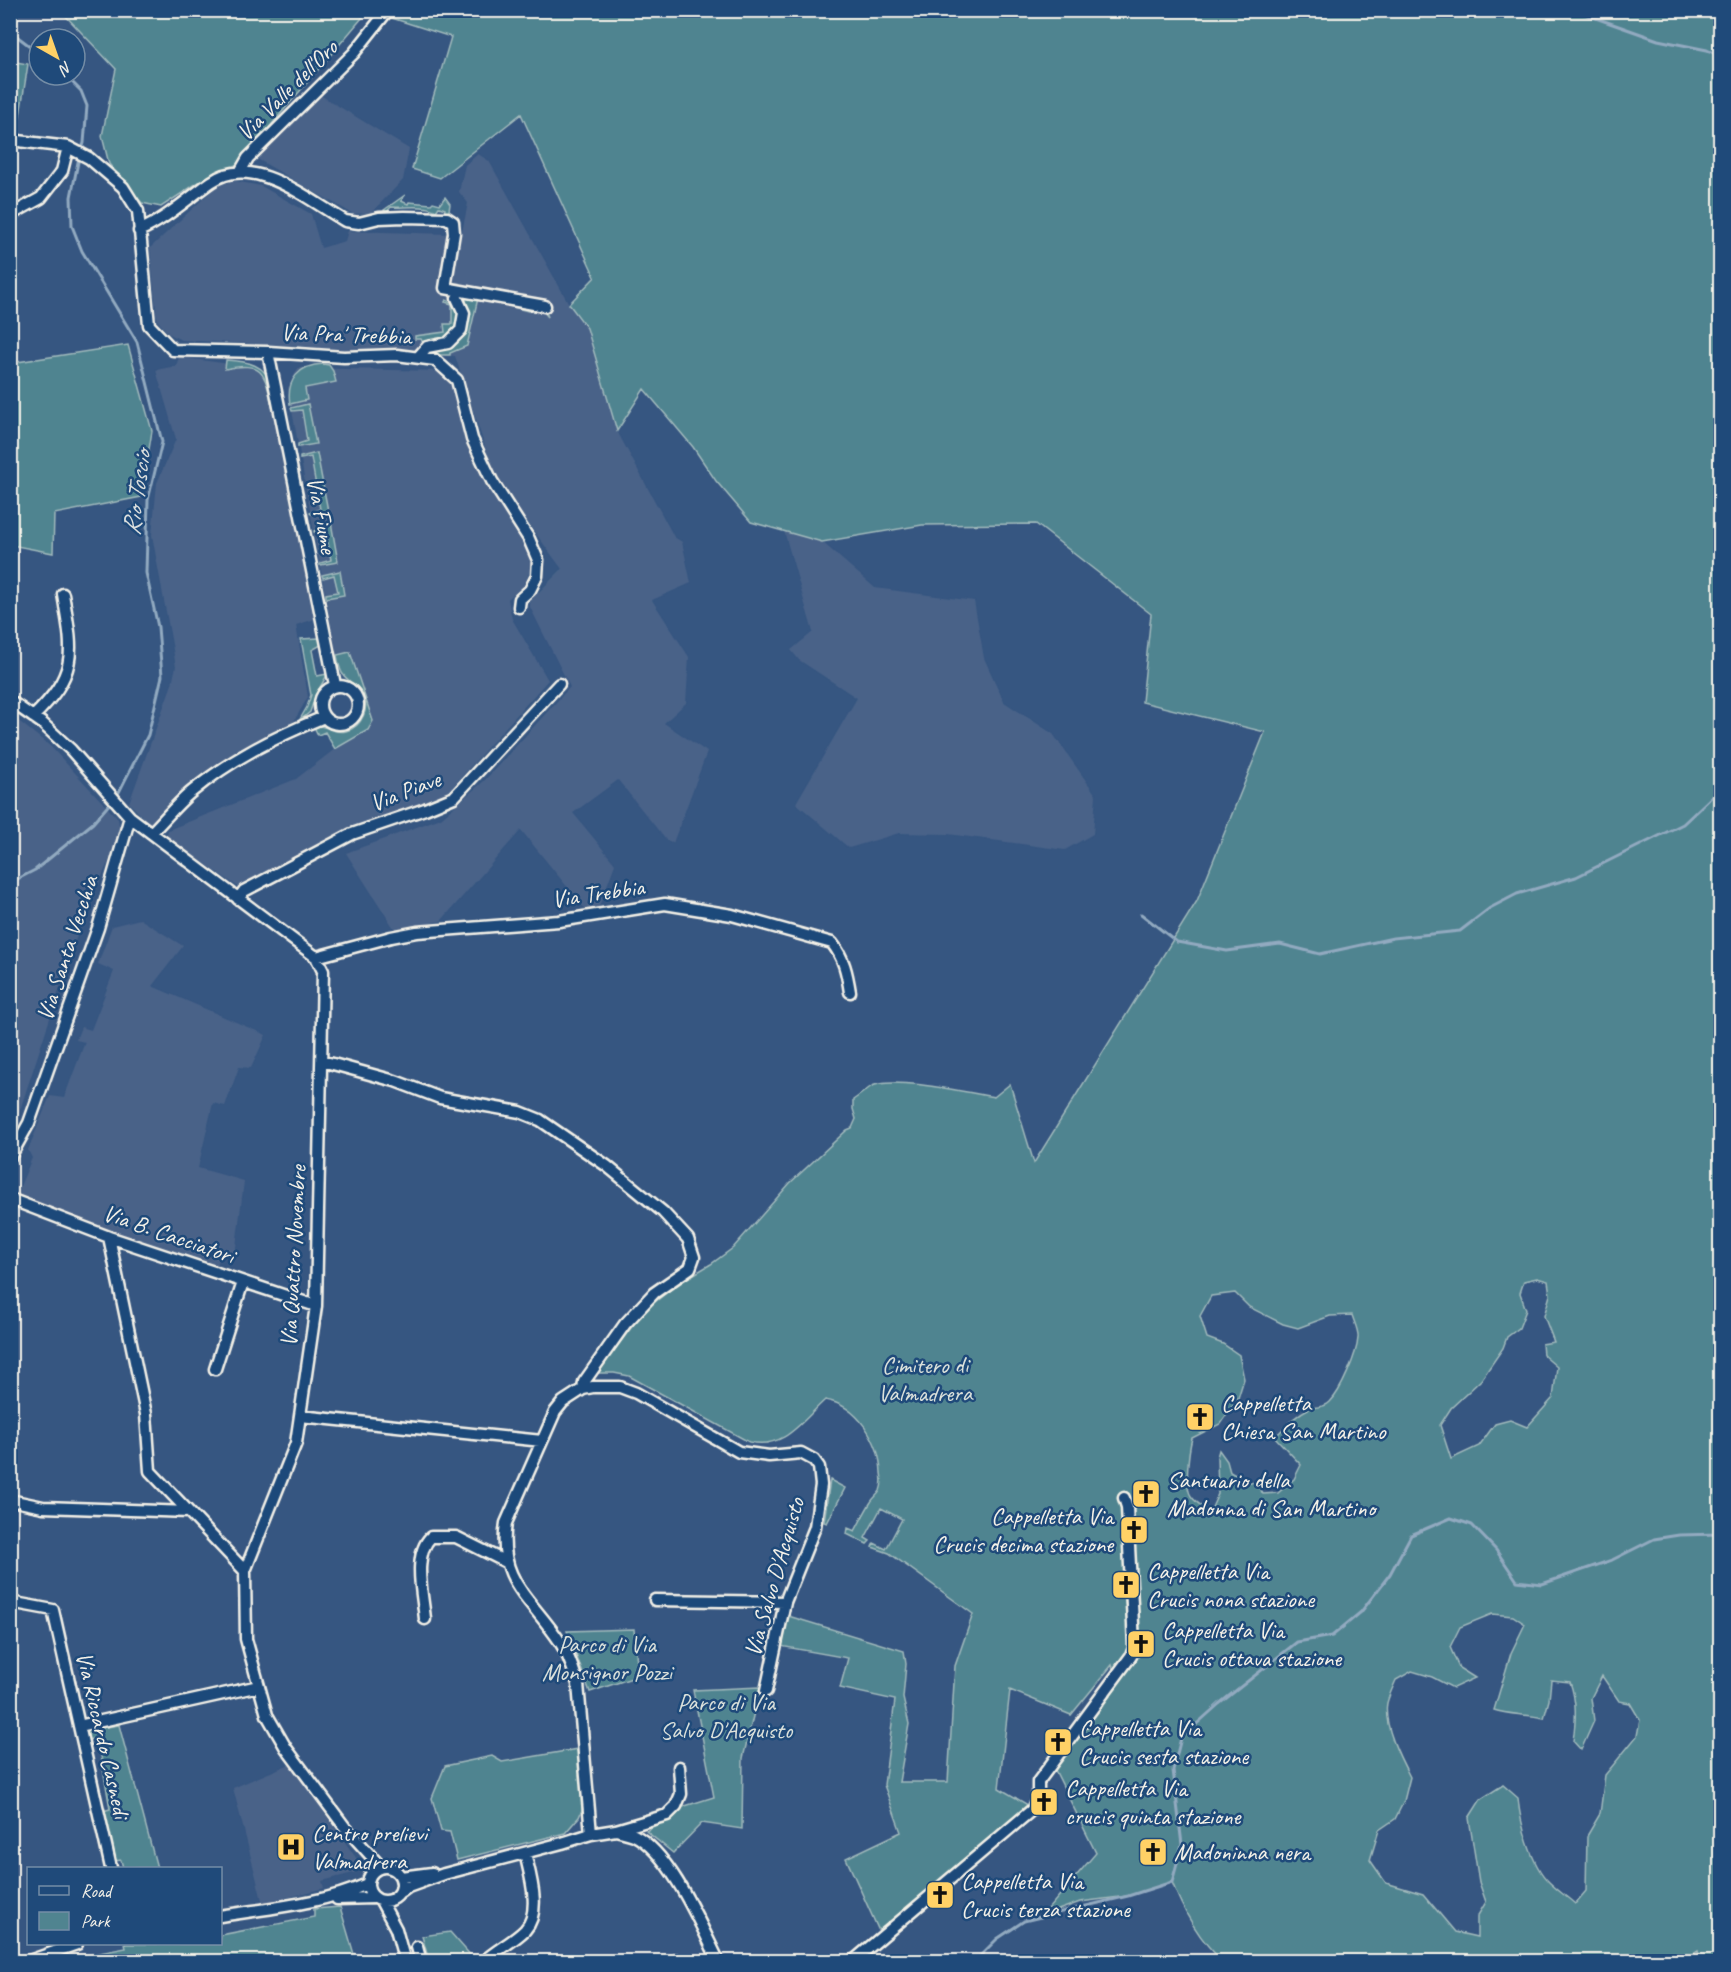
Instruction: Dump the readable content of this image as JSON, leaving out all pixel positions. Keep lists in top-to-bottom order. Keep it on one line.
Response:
{"streets":{"street":["Via Valle dell'Oro","Via Pra' Trebbia","Via Fiume","Via Piave","Via Trebbia","Via Santa Vecchia","Via B. Cacciatori","Via Quattro Novembre","Via Salvo D'Acquisto","Via Riccardo Casnedi"]},"crossings":[["Via Pra' Trebbia","Via Fiume"],["Via Trebbia","Via Quattro Novembre"],["Via B. Cacciatori","Via Quattro Novembre"]],"water":["Rio Toscio"],"parks":["Cimitero di Valmadrera","Parco di Via Monsignor Pozzi","Parco di Via Salvo D'Acquisto"],"places":{"church":["Cappelletta Chiesa San Martino","Santuario della Madonna di San Martino","Cappelletta Via Crucis decima stazione","Cappelletta Via Crucis nona stazione","Cappelletta Via Crucis ottava stazione","Cappelletta Via Crucis sesta stazione","Cappelletta Via crucis quinta stazione","Madoninna nera","Cappelletta Via Crucis terza stazione"],"hospital":["Centro prelievi Valmadrera"]},"legend":["Road","Park"],"north":"bottom right"}
